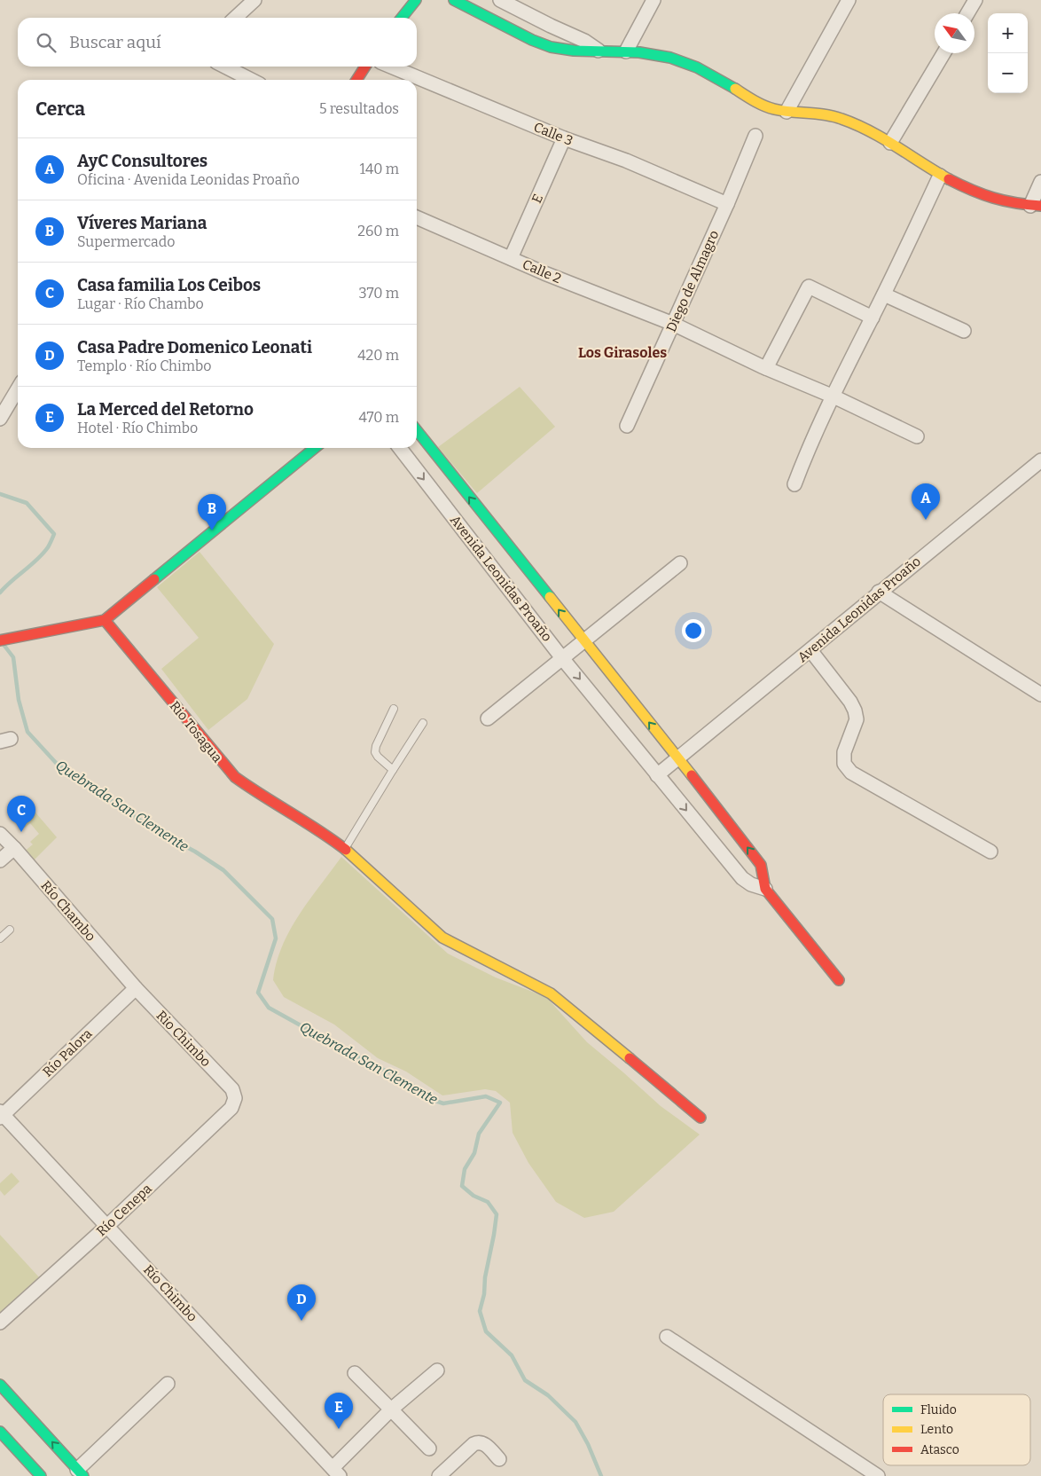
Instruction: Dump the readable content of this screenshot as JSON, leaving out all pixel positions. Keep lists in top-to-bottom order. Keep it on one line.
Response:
{"streets":{"street":["Calle 3","E","Calle 2","Diego de Almagro","Avenida Leonidas Proaño","Rio Tosagua","Río Chambo","Rio Chimbo","Río Palora","Río Cenepa","Río Chimbo"]},"crossings":[["Calle 3","E"],["Calle 3","Diego de Almagro"],["E","Calle 2"],["Calle 2","Diego de Almagro"],["Río Chambo","Rio Chimbo"],["Río Chambo","Río Palora"],["Rio Chimbo","Río Palora"],["Rio Chimbo","Río Cenepa"],["Río Palora","Río Chimbo"],["Río Cenepa","Río Chimbo"]],"districts":["Los Girasoles"],"water":["Quebrada San Clemente"],"legend":["Fluido","Lento","Atasco"],"north":"top left","page":{"map_buttons":["+","−"],"search":"Buscar aquí","heading":["Cerca","5 resultados"],"list":[{"mark":"A","name":"AyC Consultores","note":"Oficina · Avenida Leonidas Proaño","value":"140 m"},{"mark":"B","name":"Víveres Mariana","note":"Supermercado","value":"260 m"},{"mark":"C","name":"Casa familia Los Ceibos","note":"Lugar · Río Chambo","value":"370 m"},{"mark":"D","name":"Casa Padre Domenico Leonati","note":"Templo · Río Chimbo","value":"420 m"},{"mark":"E","name":"La Merced del Retorno","note":"Hotel · Río Chimbo","value":"470 m"}],"pins":["A","B","C","D","E"]}}
